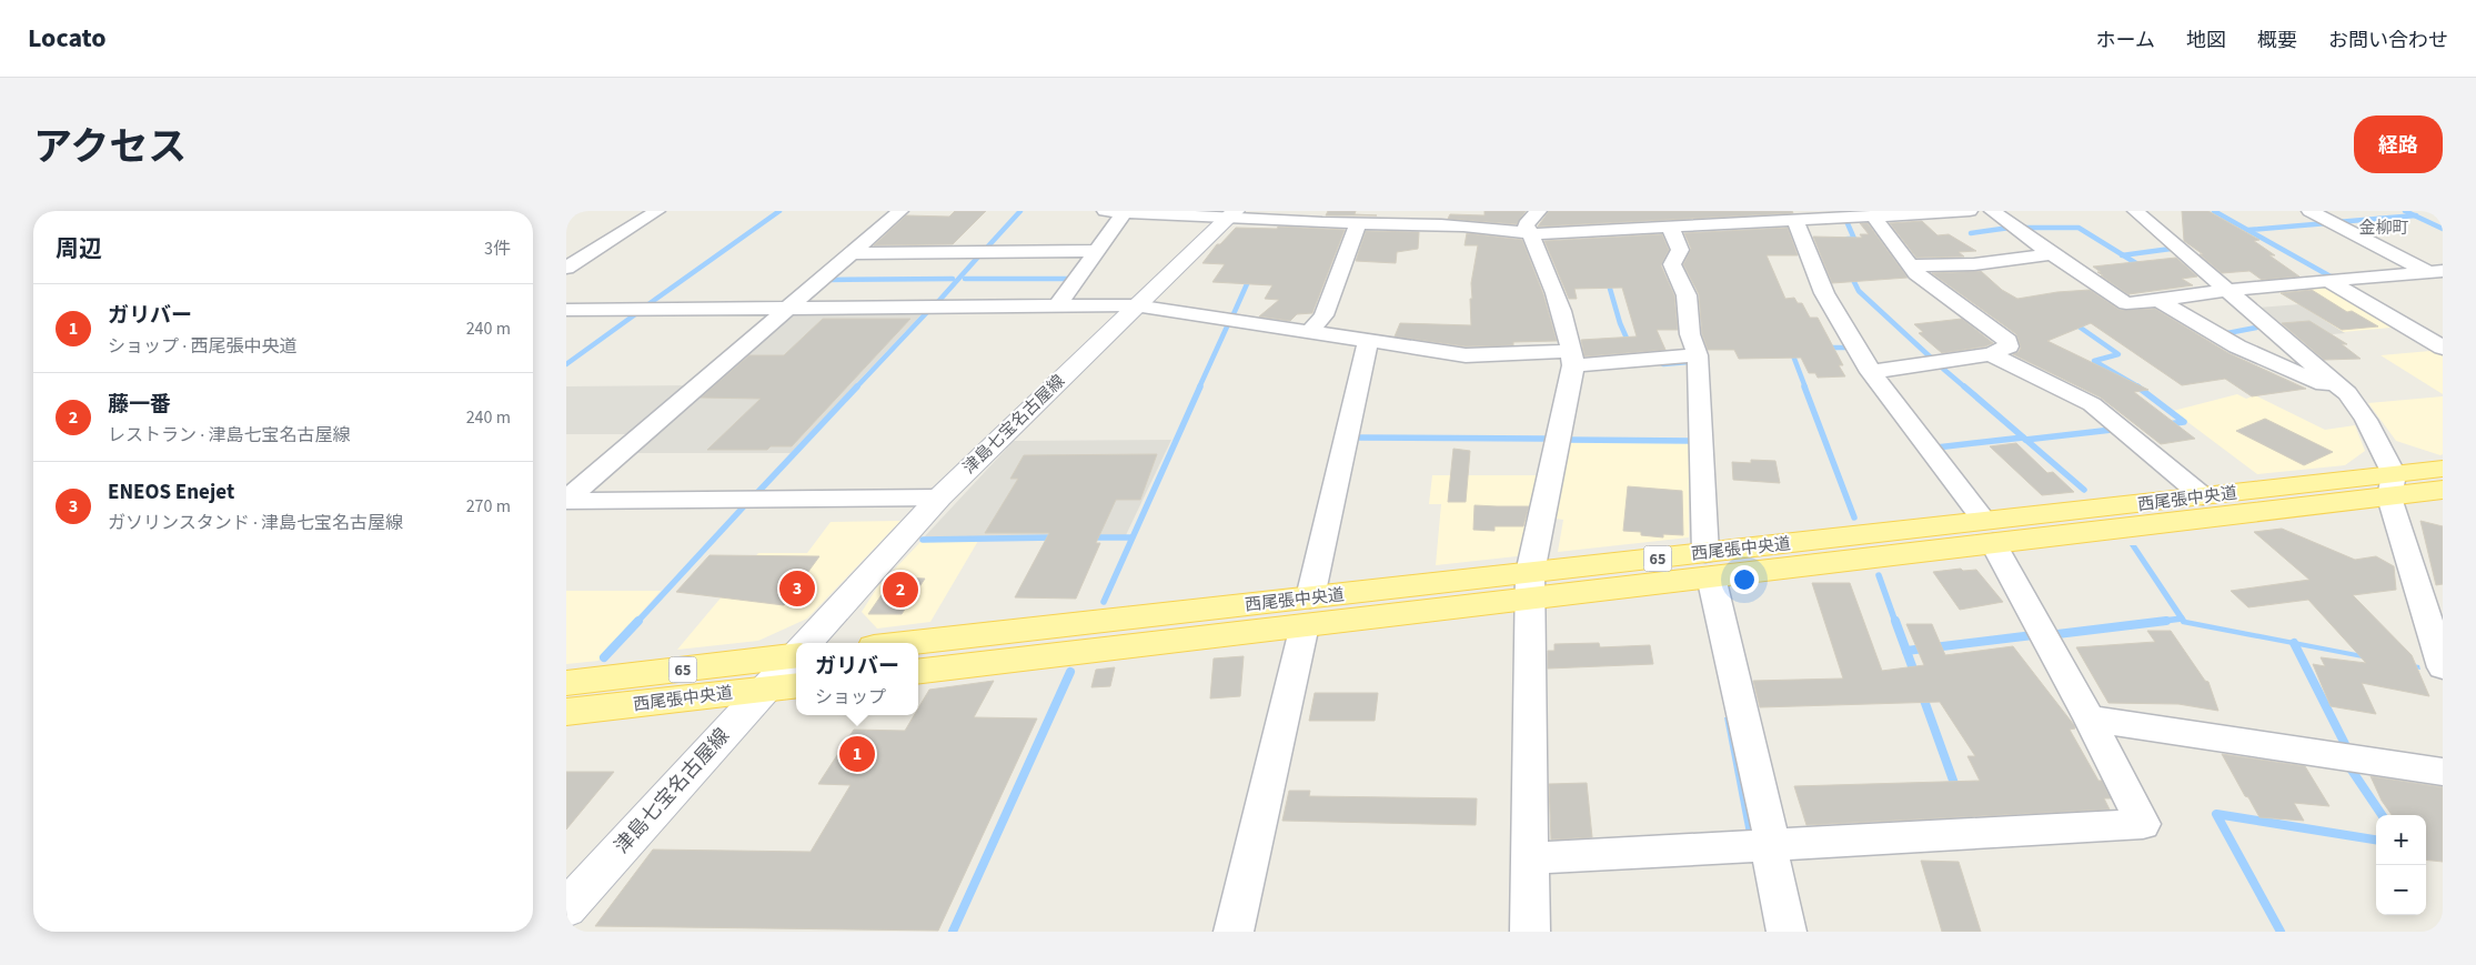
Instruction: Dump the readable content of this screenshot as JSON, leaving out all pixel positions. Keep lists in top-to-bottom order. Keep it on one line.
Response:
{"streets":{"main road":["津島七宝名古屋線","西尾張中央道","65"]},"crossings":[["津島七宝名古屋線","西尾張中央道"]],"districts":["金柳町"],"page":{"header":"Locato","nav":["ホーム","地図","概要","お問い合わせ"],"title":"アクセス","buttons":"経路","heading":["周辺","3件"],"list":[{"mark":"1","name":"ガリバー","note":"ショップ · 西尾張中央道","value":"240 m"},{"mark":"2","name":"藤一番","note":"レストラン · 津島七宝名古屋線","value":"240 m"},{"mark":"3","name":"ENEOS Enejet","note":"ガソリンスタンド · 津島七宝名古屋線","value":"270 m"}],"pins":["3","2","1"],"popup":["ガリバー","ショップ"],"map_buttons":["+","−"]}}
